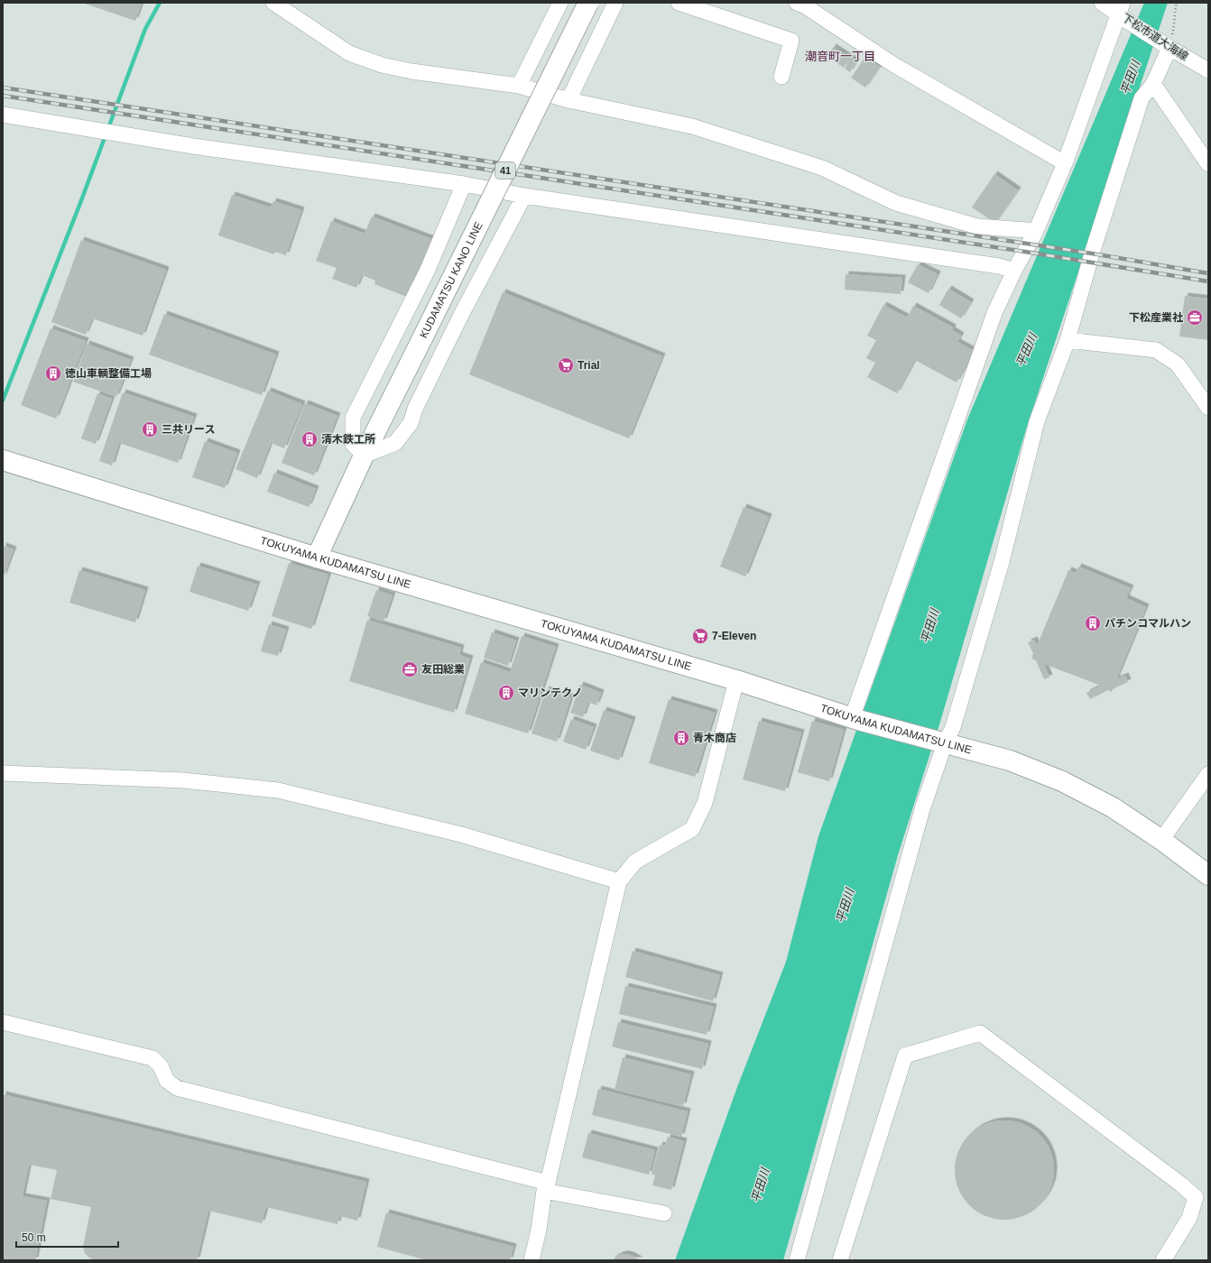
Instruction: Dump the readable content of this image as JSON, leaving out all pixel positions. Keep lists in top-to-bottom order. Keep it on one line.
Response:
{"streets":{"main road":["41","KUDAMATSU KANO LINE","TOKUYAMA KUDAMATSU LINE"],"street":["下松市道大海線"]},"crossings":[["KUDAMATSU KANO LINE","TOKUYAMA KUDAMATSU LINE"]],"districts":["潮音町一丁目"],"water":["平田川"],"places":{"office":["下松産業社","友田総業"],"supermarket":["Trial","7-Eleven"],"building":["徳山車輌整備工場","三共リース","清木鉄工所","パチンコマルハン","マリンテクノ","青木商店"]},"scale_bar":"50 m"}
